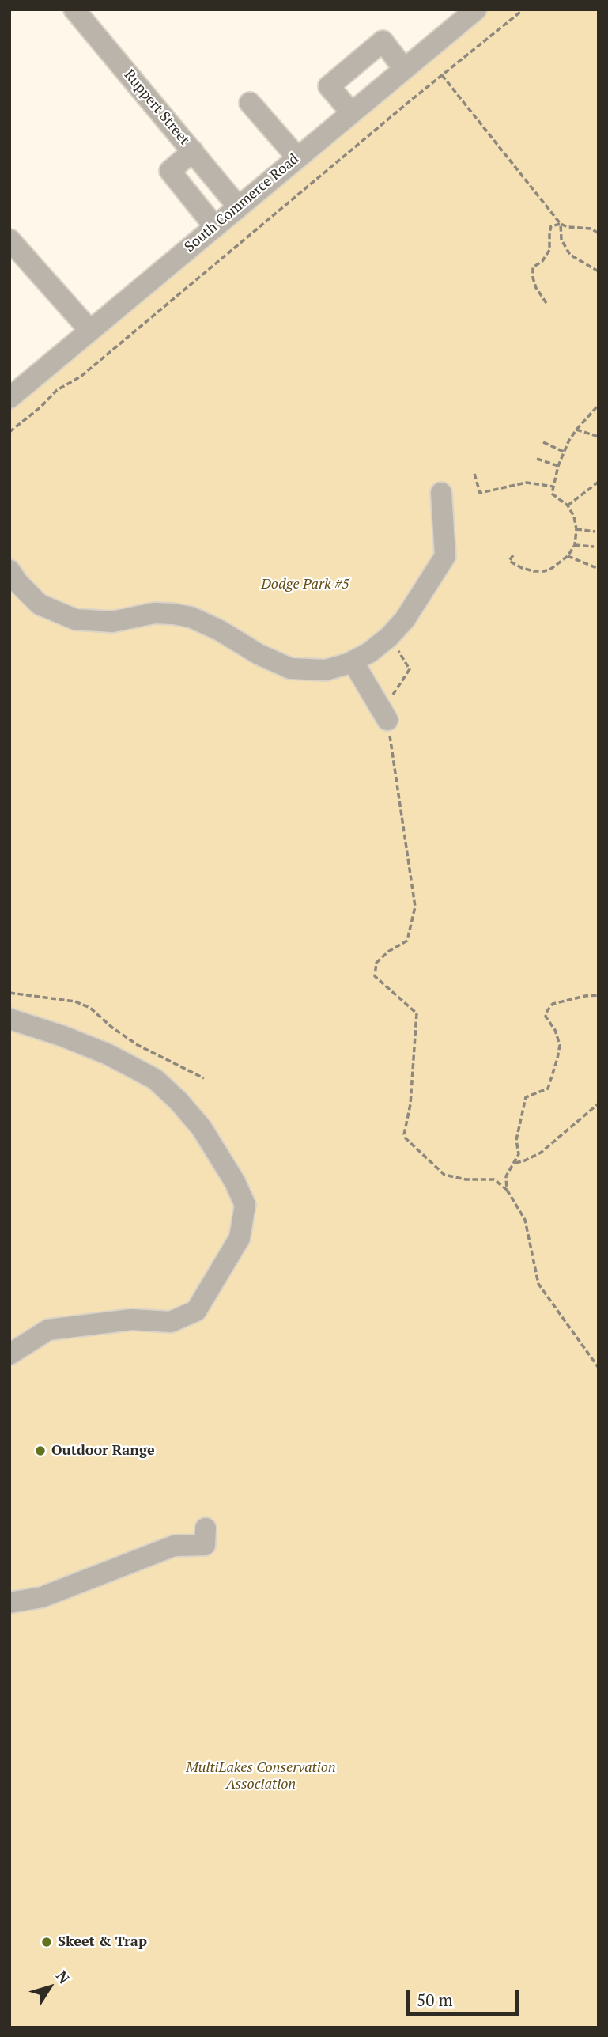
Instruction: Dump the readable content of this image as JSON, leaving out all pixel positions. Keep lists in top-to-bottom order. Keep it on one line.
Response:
{"streets":{"street":["Ruppert Street","South Commerce Road"]},"crossings":[["Ruppert Street","South Commerce Road"]],"parks":["Dodge Park #5","MultiLakes Conservation Association"],"places":["Outdoor Range","Skeet & Trap"],"scale_bar":"50 m","north":"top right"}
